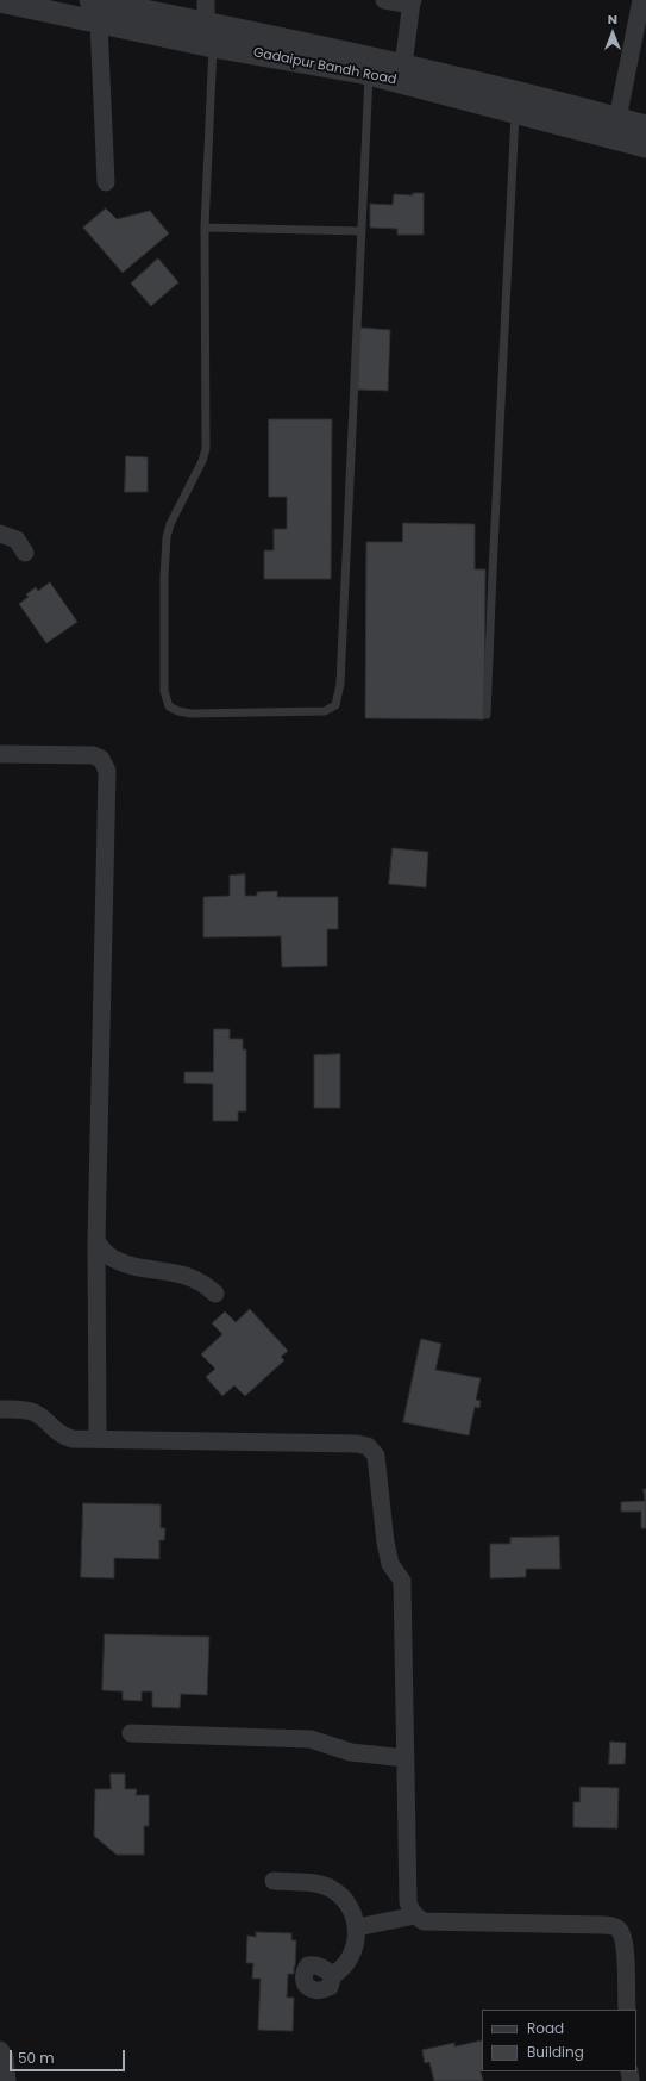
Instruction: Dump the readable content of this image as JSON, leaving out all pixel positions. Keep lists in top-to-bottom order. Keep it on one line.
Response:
{"streets":{"street":["Gadaipur Bandh Road"]},"legend":["Road","Building"],"scale_bar":"50 m","north":"top"}
